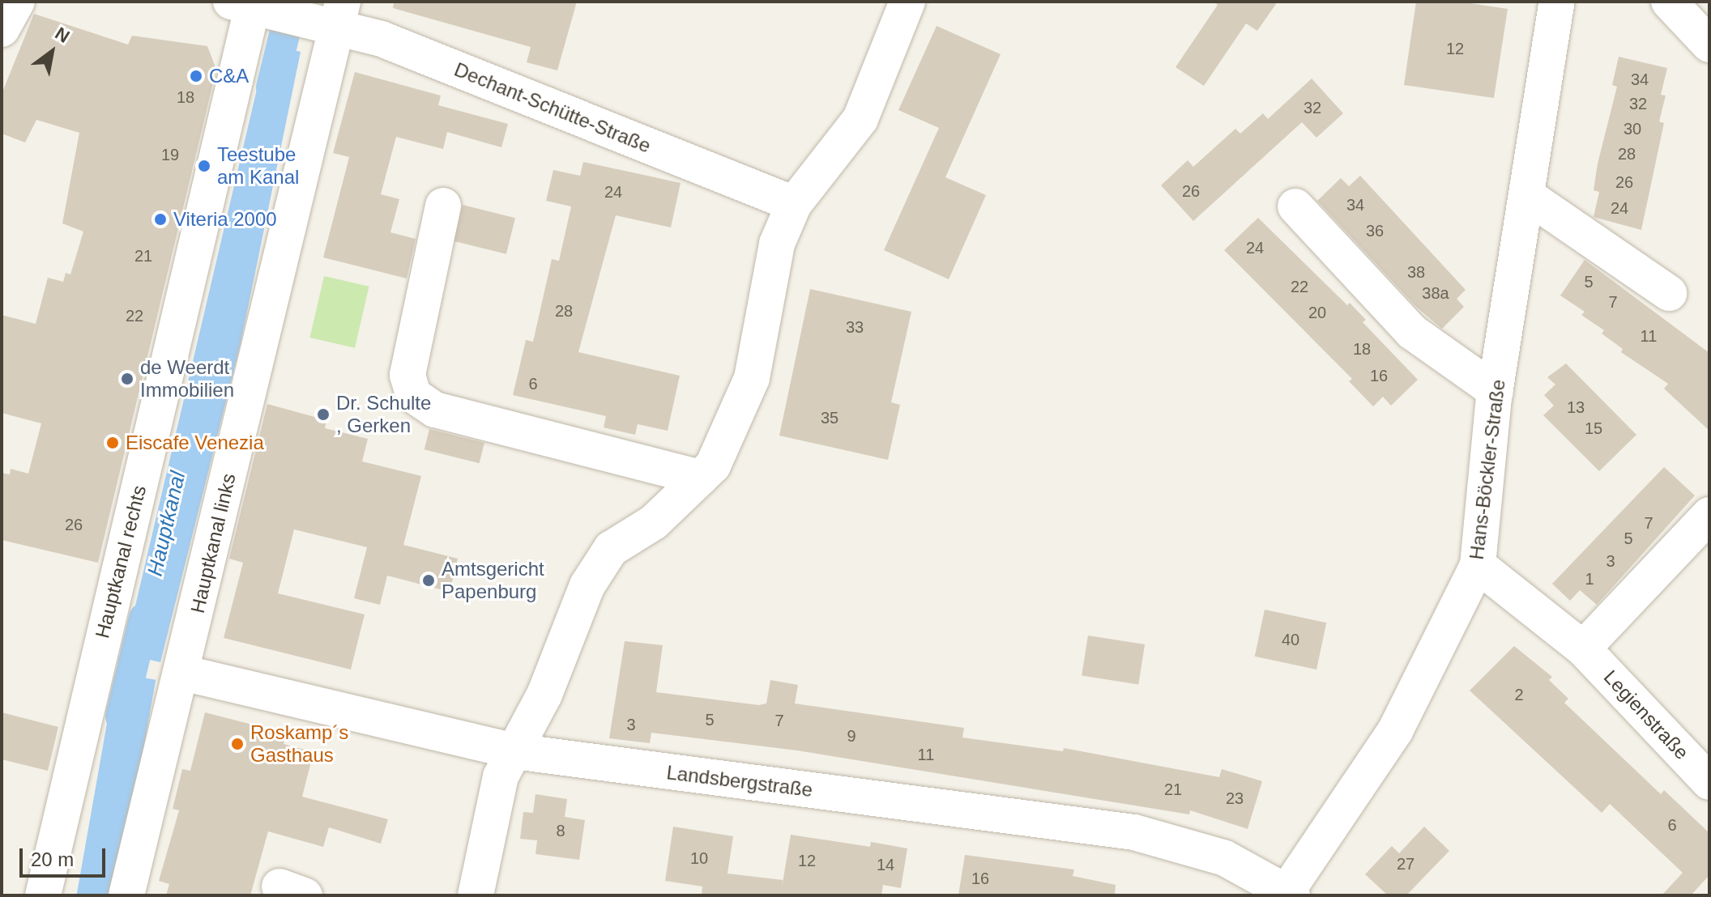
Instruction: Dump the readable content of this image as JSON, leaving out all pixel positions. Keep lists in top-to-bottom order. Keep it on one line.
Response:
{"streets":{"street":["Dechant-Schütte-Straße","Hans-Böckler-Straße","Hauptkanal links","Hauptkanal rechts","Legienstraße","Landsbergstraße"]},"crossings":[["Dechant-Schütte-Straße","Hauptkanal links"],["Dechant-Schütte-Straße","Hauptkanal rechts"],["Hans-Böckler-Straße","Legienstraße"],["Hans-Böckler-Straße","Landsbergstraße"],["Hauptkanal links","Hauptkanal rechts"],["Hauptkanal links","Landsbergstraße"]],"water":["Hauptkanal"],"places":["C&A","Teestube am Kanal","Viteria 2000","de Weerdt Immobilien","Dr. Schulte , Gerken","Eiscafe Venezia","Amtsgericht Papenburg","Roskamp´s Gasthaus"],"house_numbers":["12","34","18","32","32","30","28","19","26","26","24","34","24","36","24","21","38","5","22","38a","7","28","20","22","33","11","18","16","6","13","35","15","7","26","5","3","1","40","2","5","7","3","9","11","21","23","6","8","10","12","27","14","16"],"scale_bar":"20 m","north":"top right"}
